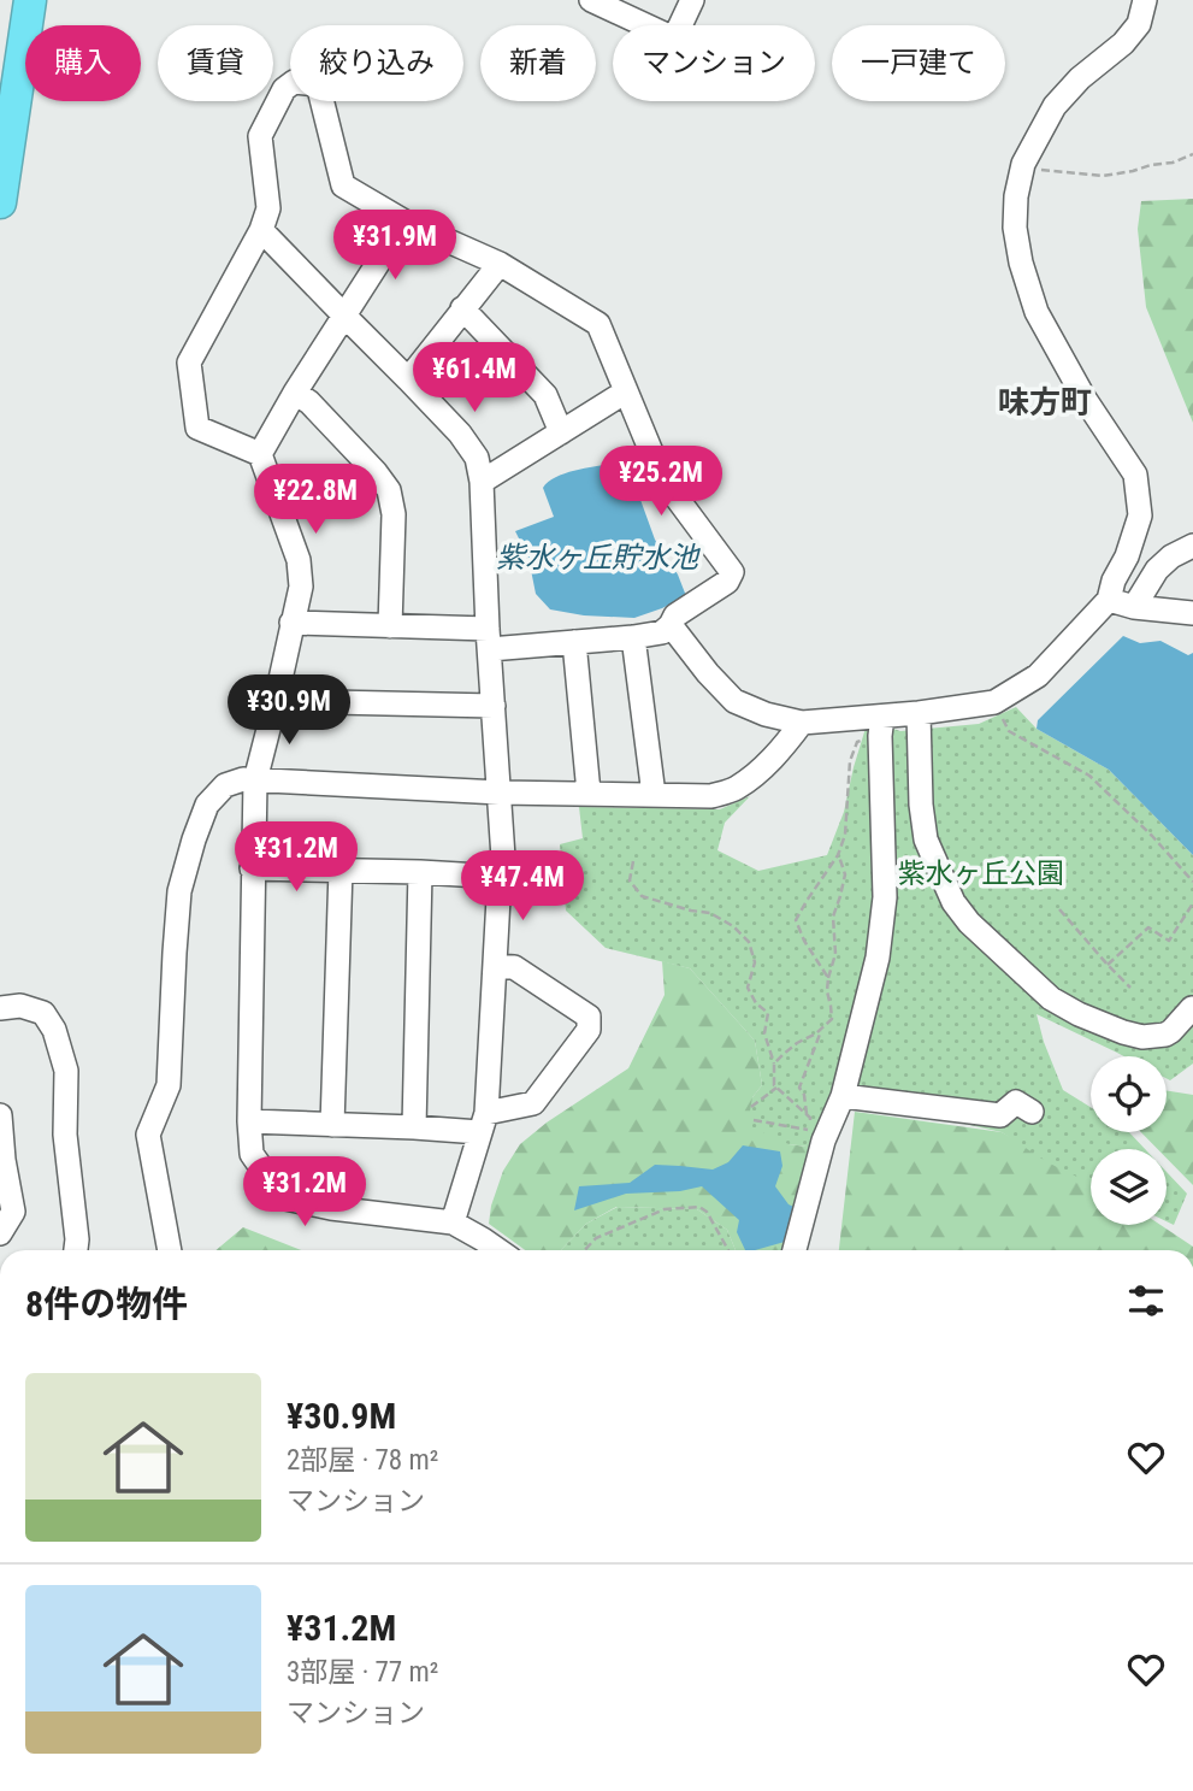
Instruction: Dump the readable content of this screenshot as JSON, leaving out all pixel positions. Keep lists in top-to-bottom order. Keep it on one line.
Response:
{"districts":["味方町"],"water":["紫水ヶ丘貯水池"],"parks":["紫水ヶ丘公園"],"page":{"chip":["購入","賃貸","絞り込み","新着","マンション","一戸建て"],"price":["¥31.9M","¥61.4M","¥25.2M","¥22.8M","¥30.9M","¥31.2M","¥47.4M","¥31.2M"],"heading":"8件の物件","list":[{"name":"¥30.9M","note":"2部屋 · 78 m² · マンション"},{"name":"¥31.2M","note":"3部屋 · 77 m² · マンション"}]}}
